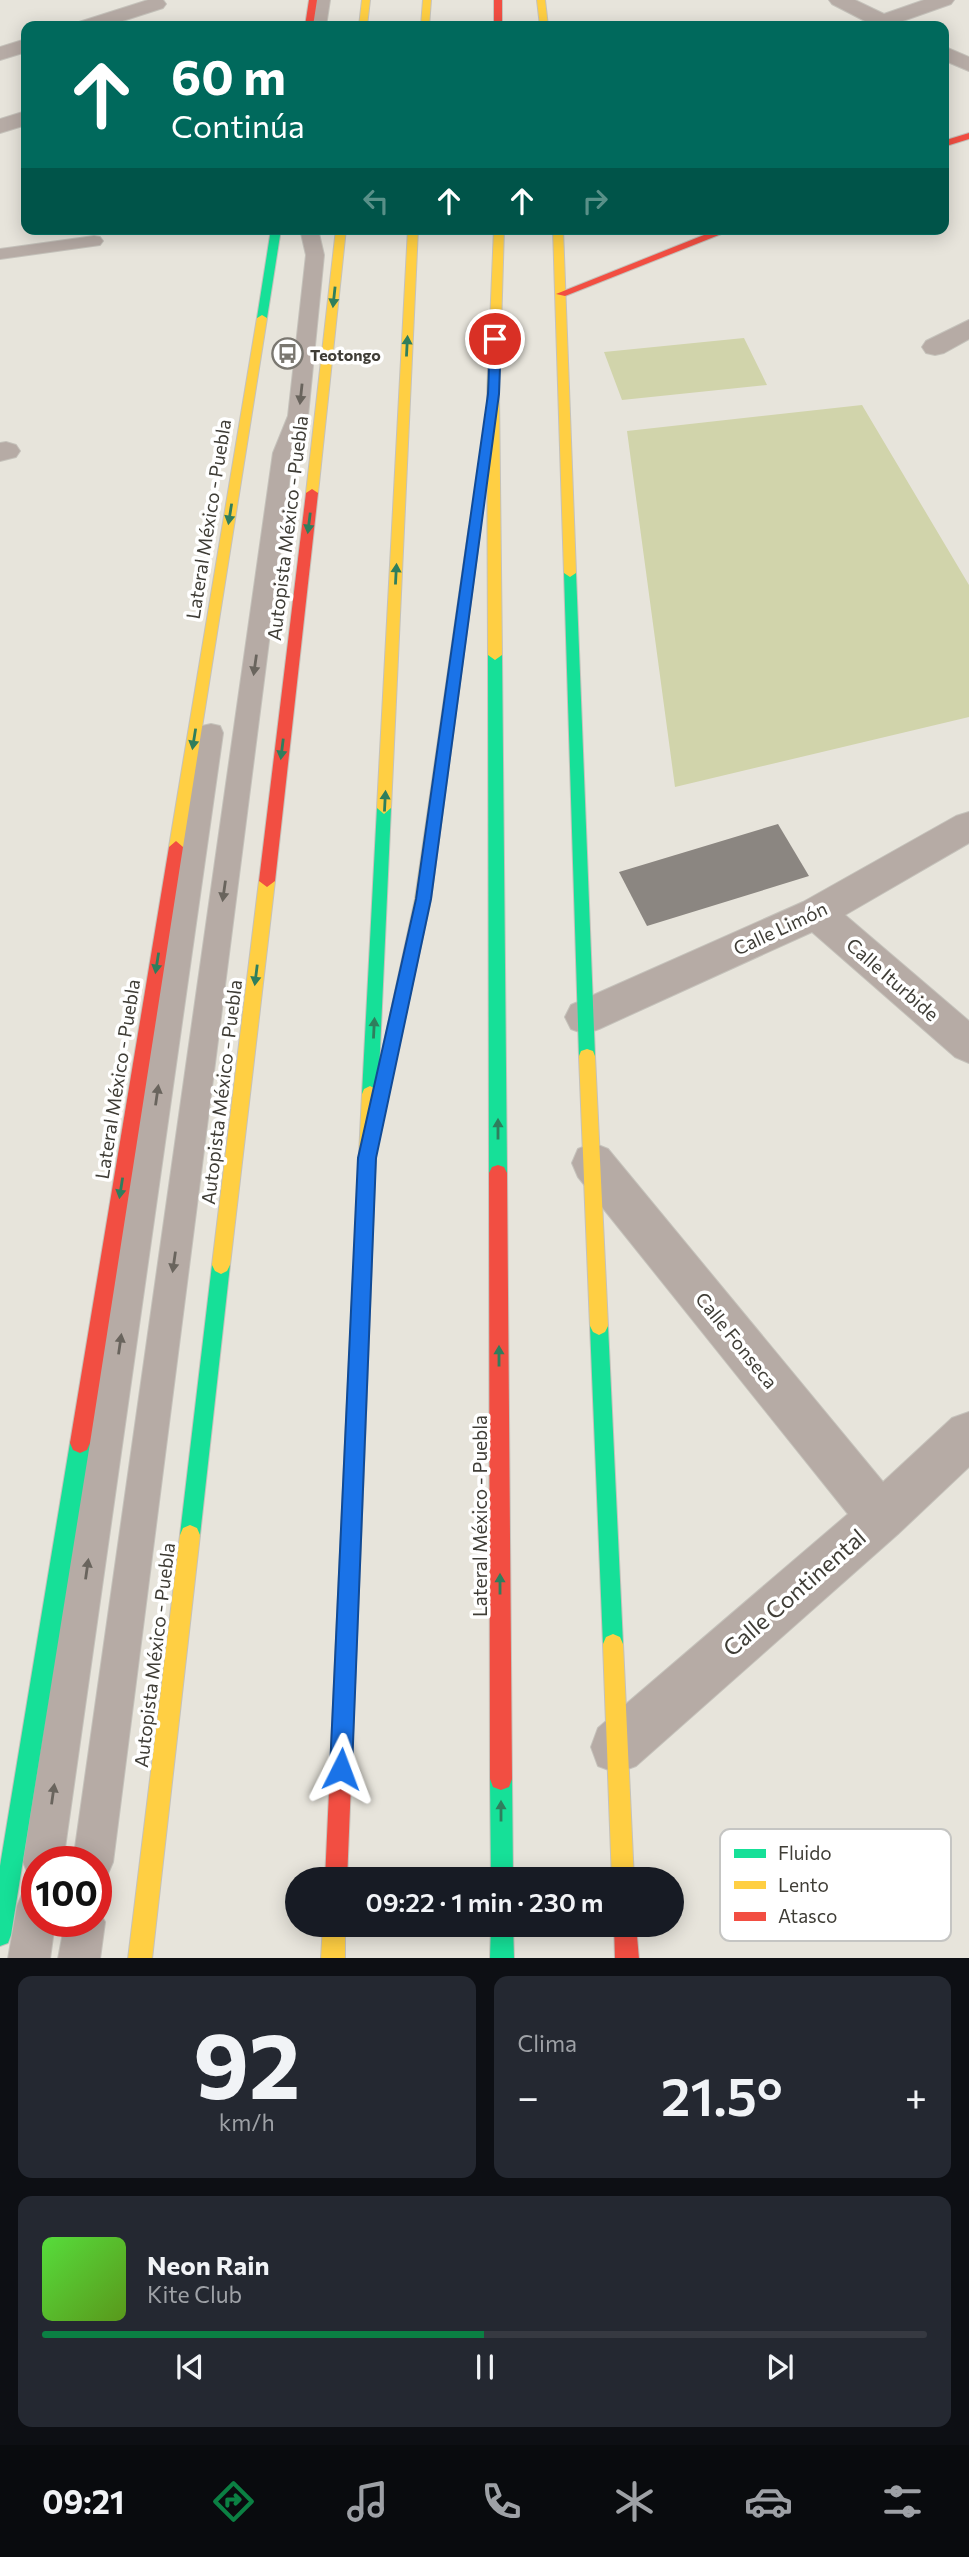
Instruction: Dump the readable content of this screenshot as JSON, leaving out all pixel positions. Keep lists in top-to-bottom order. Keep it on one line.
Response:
{"streets":{"main road":["Lateral México - Puebla","Autopista México - Puebla"],"street":["Calle Limón","Calle Iturbide","Calle Fonseca","Calle Continental"]},"crossings":[["Calle Limón","Calle Iturbide"],["Calle Fonseca","Calle Continental"]],"places":{"bus stop":["Teotongo"]},"legend":["Fluido","Lento","Atasco"],"page":{"turn":["60 m","Continúa"],"limit":"100","trip":"09:22 · 1 min · 230 m","tile":[["92","km/h"],"Clima"],"heat":["−","21.5°","+"],"song":["Neon Rain","Kite Club"],"tabs":"09:21"}}
